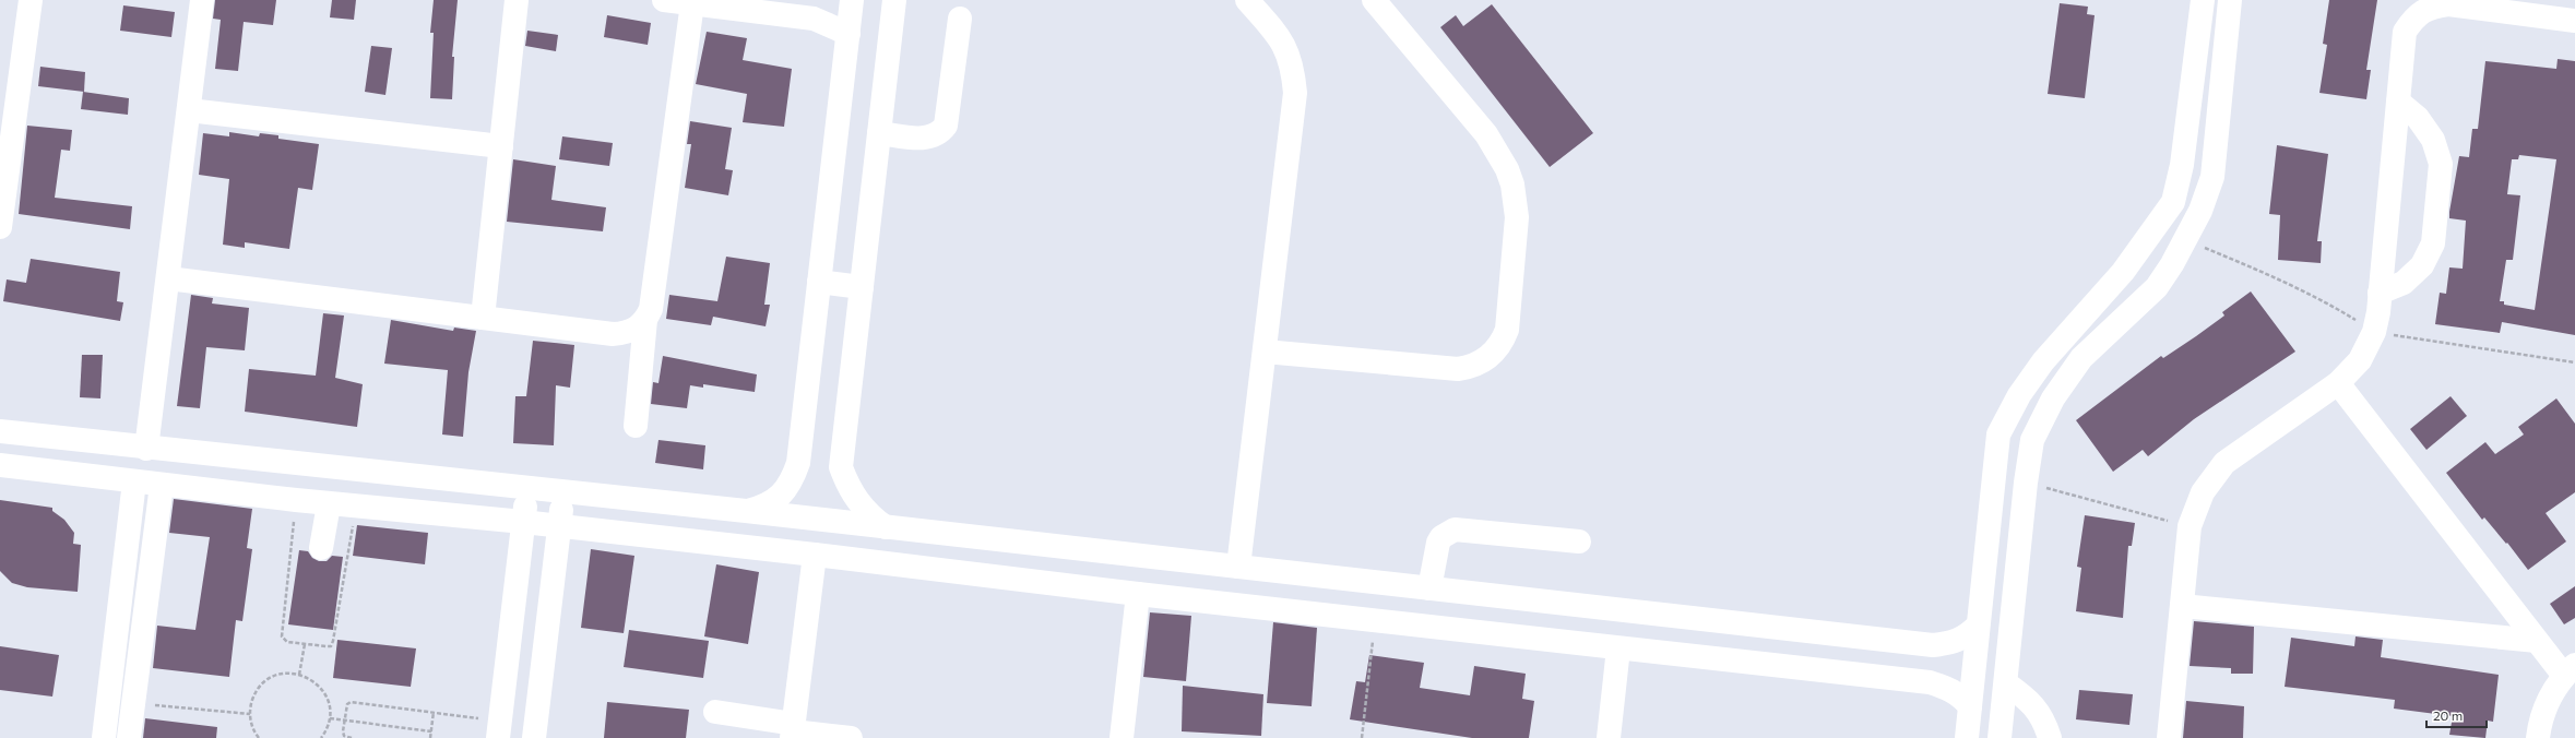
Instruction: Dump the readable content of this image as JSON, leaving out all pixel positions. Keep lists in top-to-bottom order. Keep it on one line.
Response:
{"scale_bar":"20 m"}
